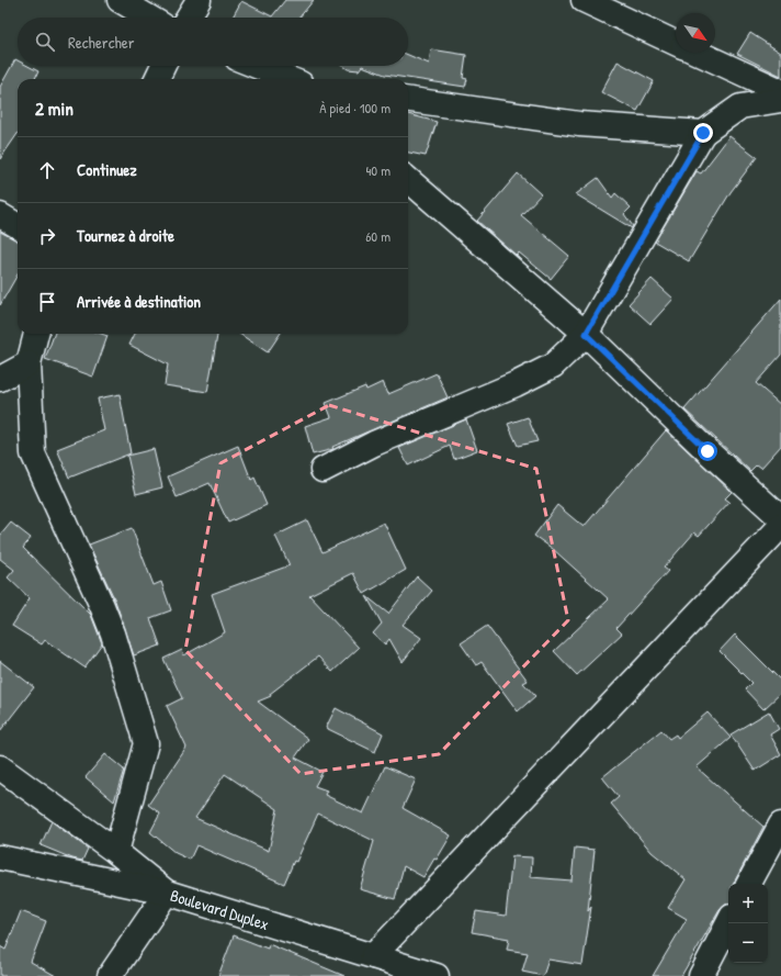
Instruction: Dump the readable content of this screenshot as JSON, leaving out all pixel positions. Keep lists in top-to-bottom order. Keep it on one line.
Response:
{"streets":{"street":["Boulevard Duplex"]},"north":"bottom right","page":{"search":"Rechercher","heading":["2 min","À pied · 100 m"],"list":[["Continuez","40 m"],["Tournez à droite","60 m"],"Arrivée à destination"],"map_buttons":["+","−"]}}
